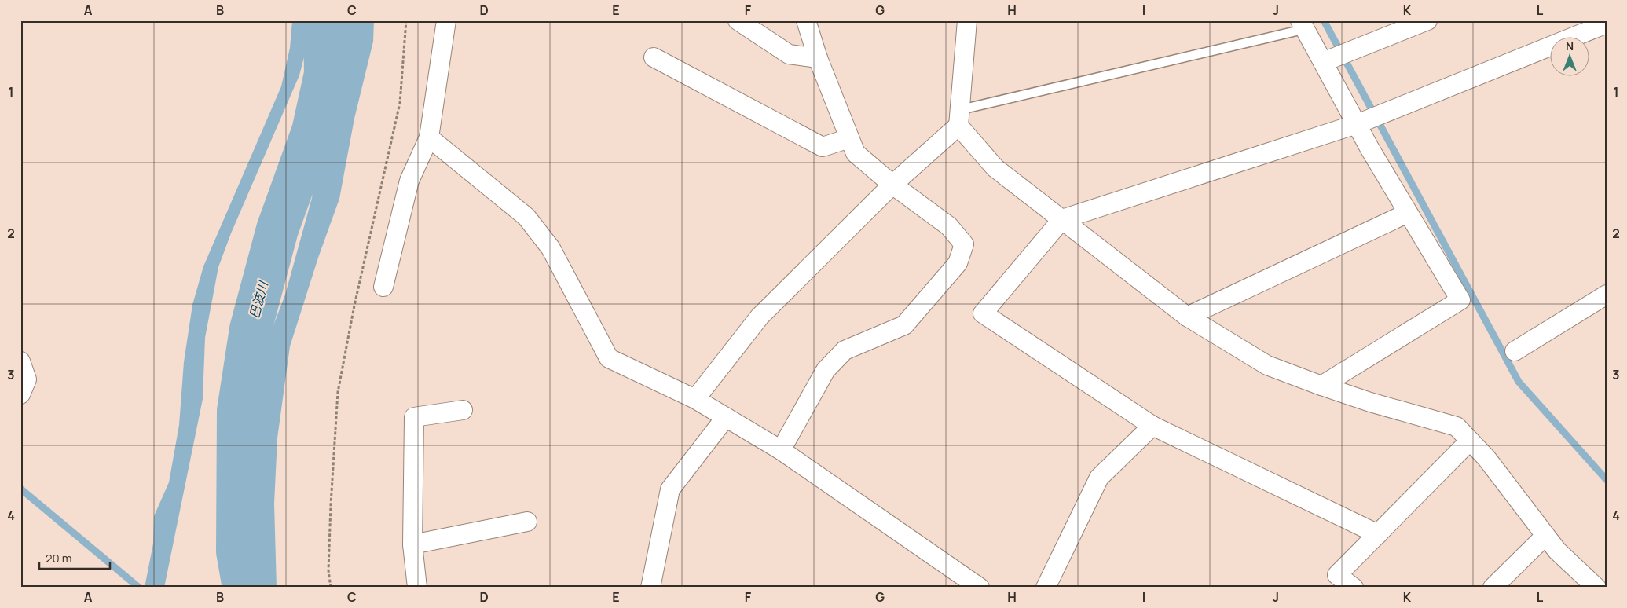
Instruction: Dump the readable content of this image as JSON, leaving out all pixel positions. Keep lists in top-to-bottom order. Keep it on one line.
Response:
{"water":["巴波川"],"scale_bar":"20 m","north":"top","grid":{"columns":["A","B","C","D","E","F","G","H","I","J","K","L"],"rows":["1","2","3","4"]}}
